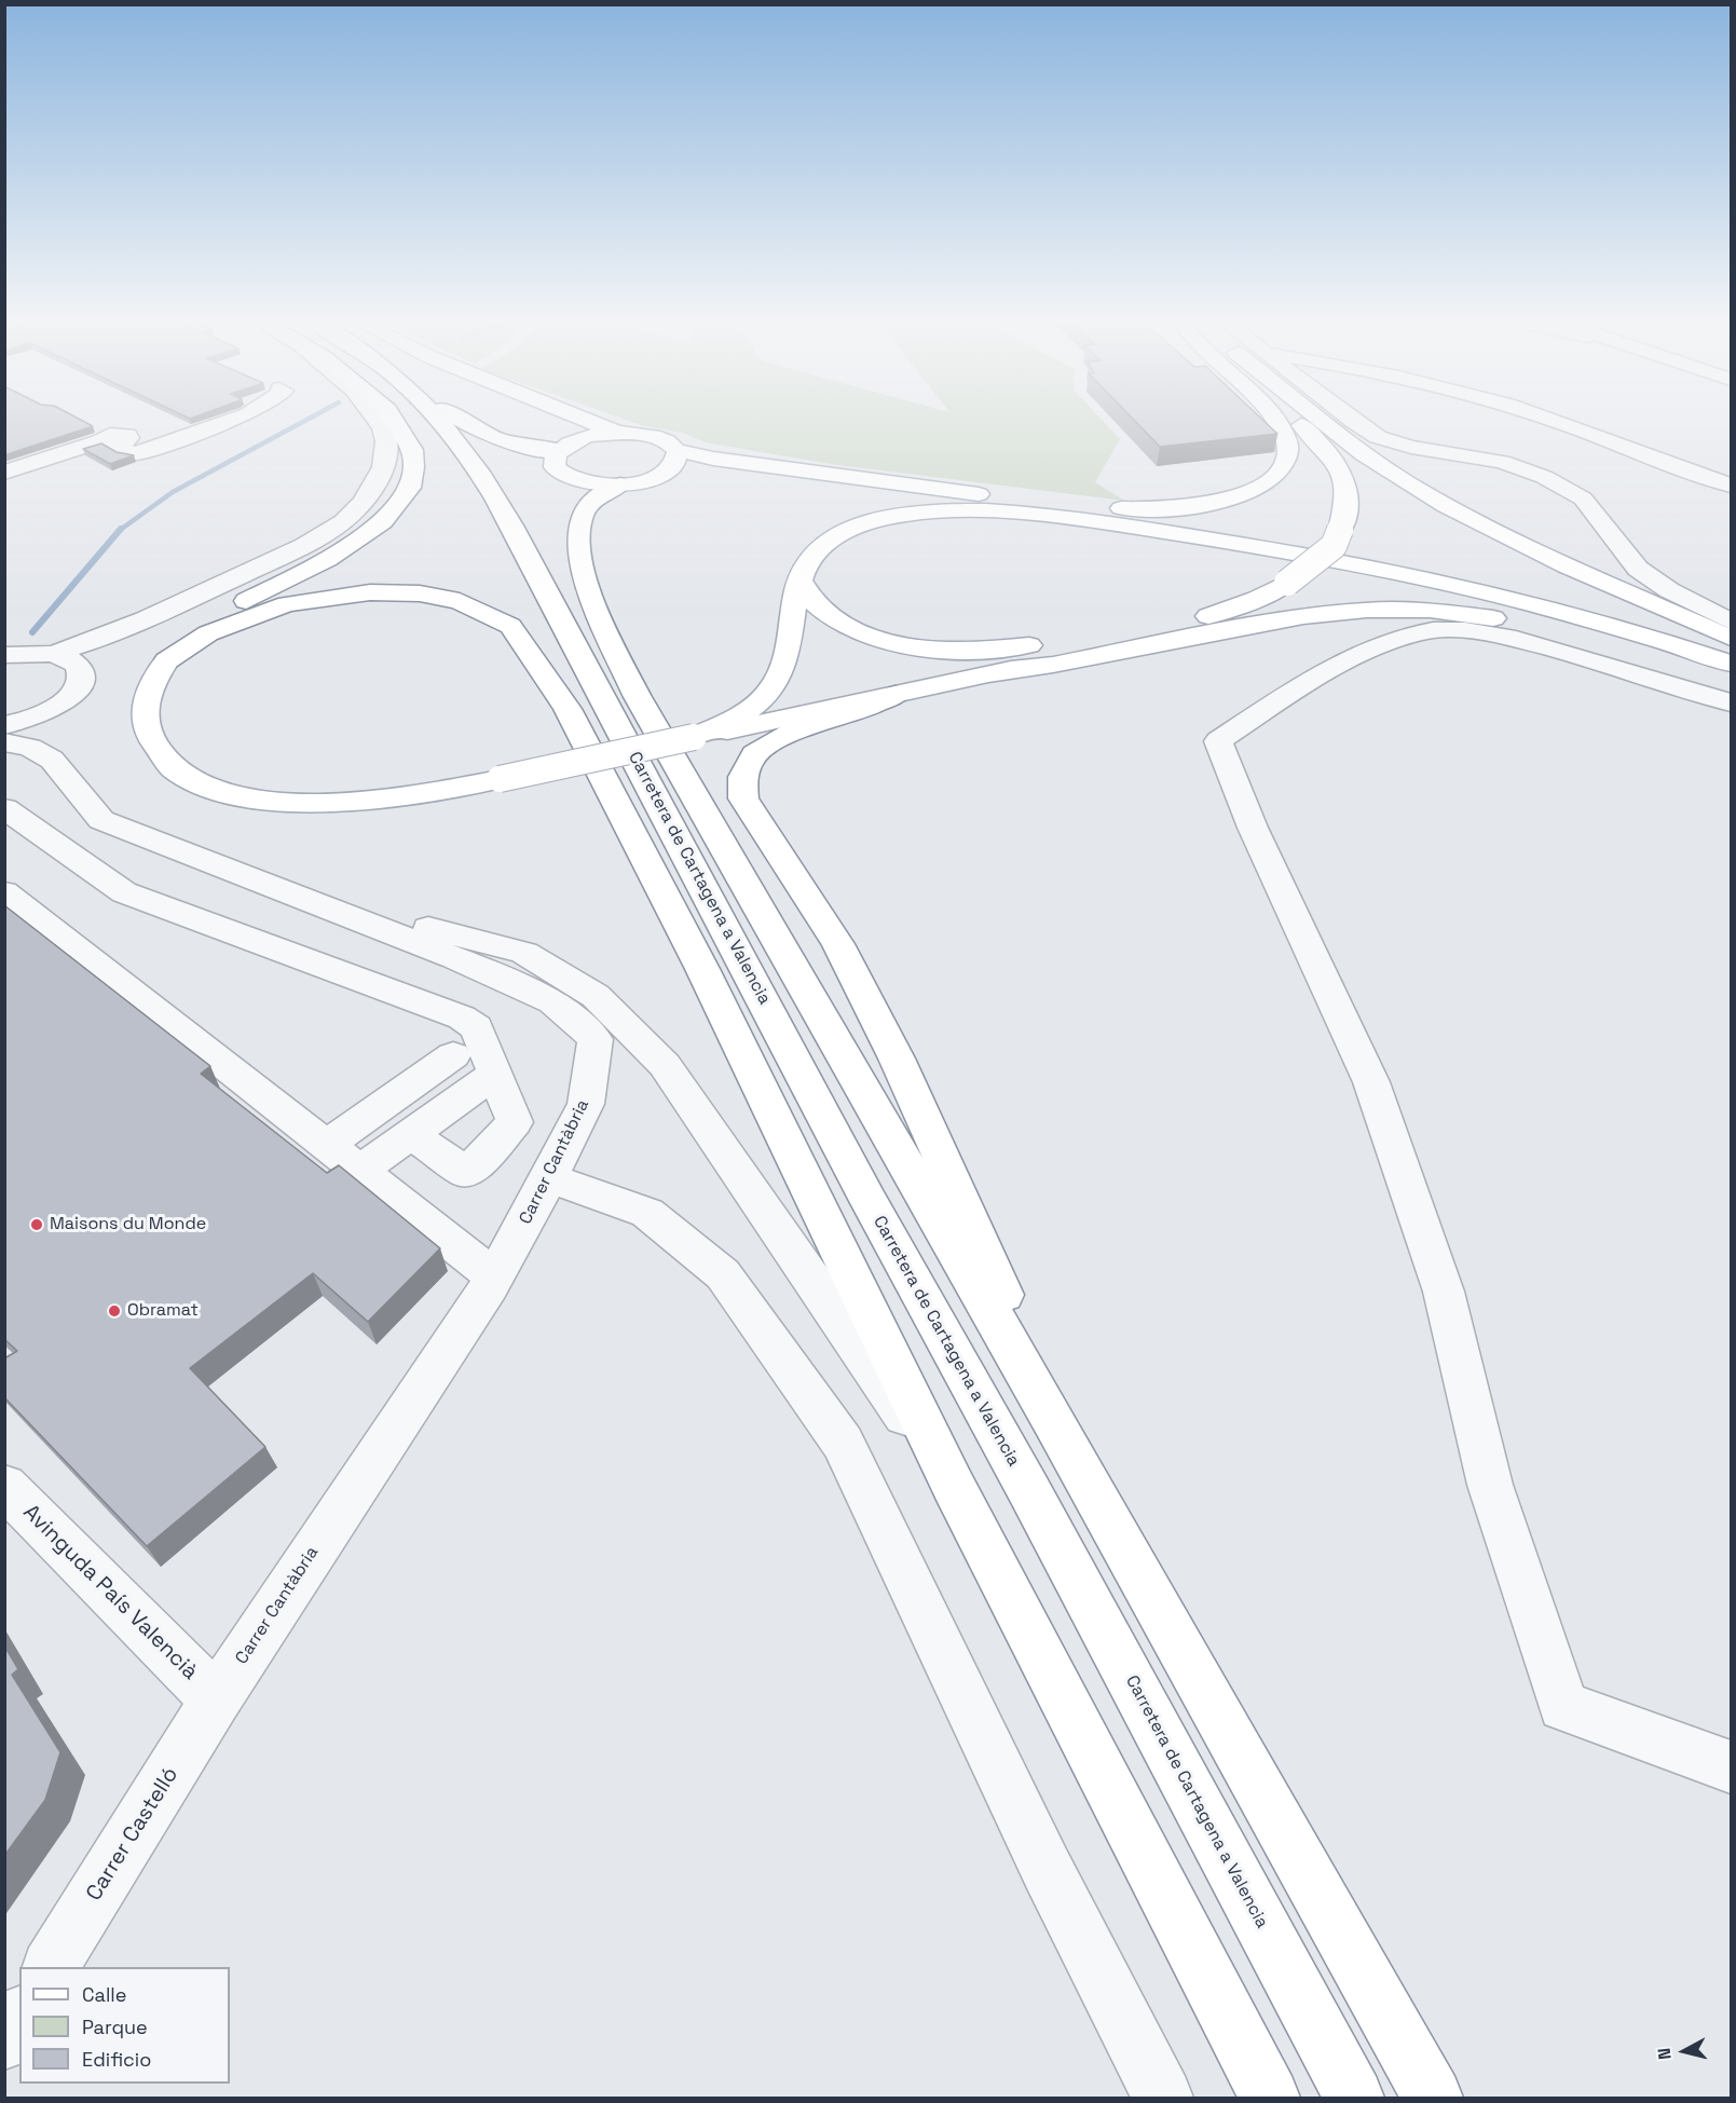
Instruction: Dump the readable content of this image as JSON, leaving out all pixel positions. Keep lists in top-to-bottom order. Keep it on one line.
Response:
{"streets":{"main road":["Carretera de Cartagena a Valencia"],"street":["Carrer Cantàbria","Avinguda País Valencià","Carrer Castelló"]},"crossings":[["Carrer Cantàbria","Avinguda País Valencià"],["Carrer Cantàbria","Carrer Castelló"],["Avinguda País Valencià","Carrer Castelló"]],"places":["Maisons du Monde","Obramat"],"legend":["Calle","Parque","Edificio"],"north":"left"}
